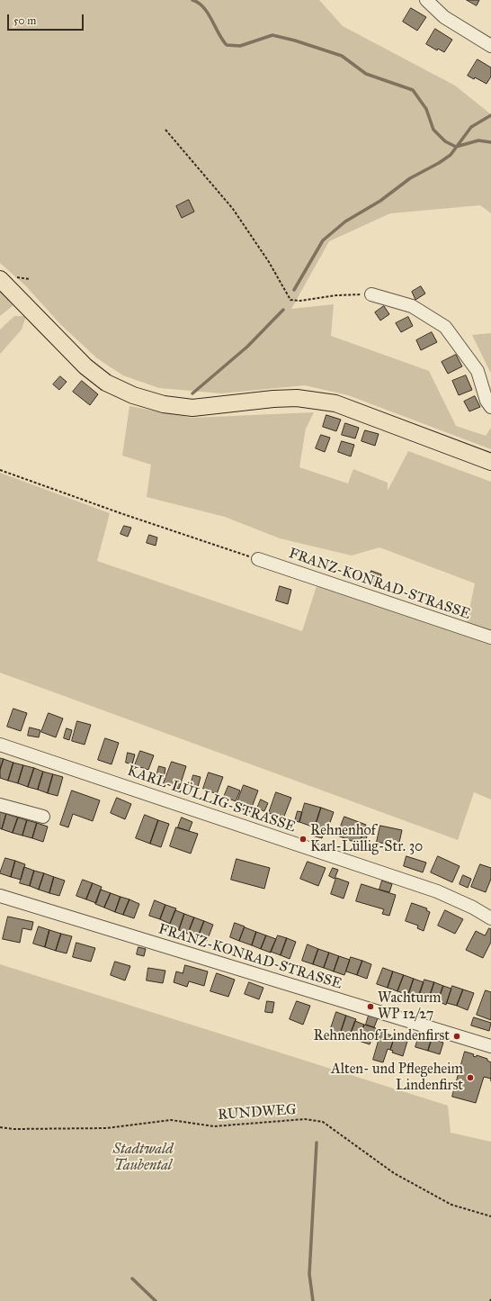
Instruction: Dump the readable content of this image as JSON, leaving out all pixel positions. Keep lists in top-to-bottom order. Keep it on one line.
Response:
{"streets":{"street":["FRANZ-KONRAD-STRASSE","KARL-LÜLLIG-STRASSE"],"path":["RUNDWEG"]},"parks":["Stadtwald Taubental"],"places":["Rehnenhof Karl-Lüllig-Str. 30","Wachturm WP 12/27","Rehnenhof Lindenfirst","Alten- und Pflegeheim Lindenfirst"],"scale_bar":"50 m"}
